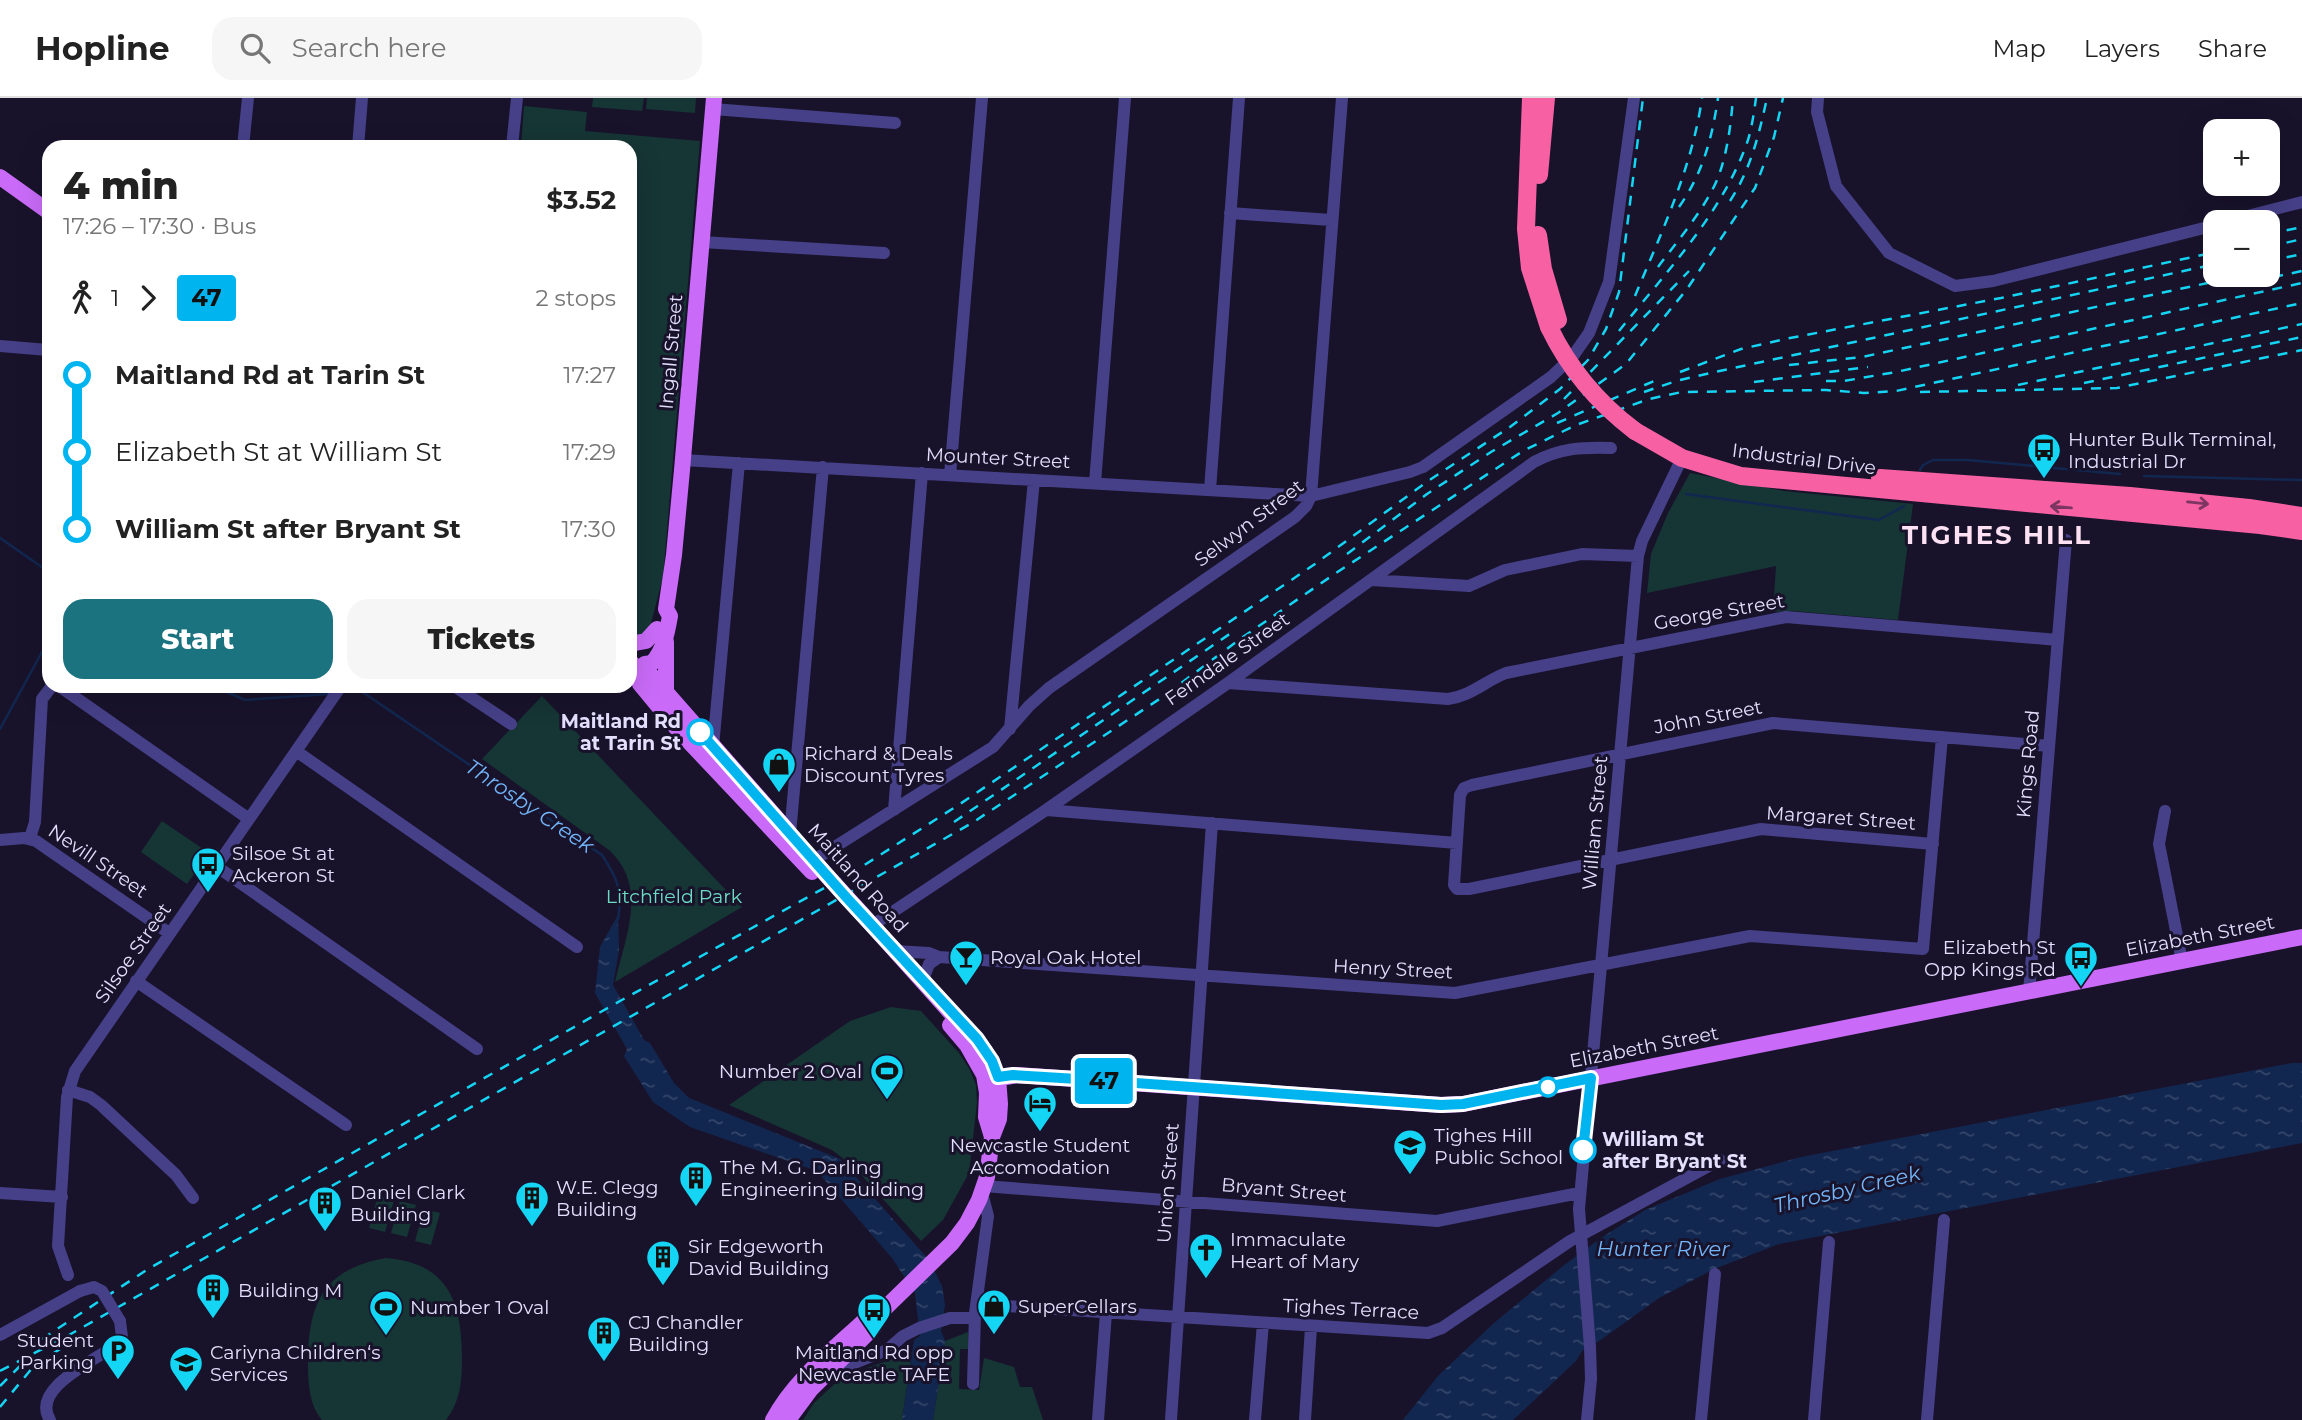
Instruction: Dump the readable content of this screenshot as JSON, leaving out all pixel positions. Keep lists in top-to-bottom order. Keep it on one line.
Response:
{"streets":{"highway":["Industrial Drive"],"main road":["Ingall Street","Maitland Road","Elizabeth Street"],"street":["Mounter Street","Selwyn Street","George Street","Ferndale Street","John Street","Kings Road","Margaret Street","William Street","Nevill Street","Silsoe Street","Henry Street","Union Street","Bryant Street","Tighes Terrace"]},"crossings":[["Ingall Street","Mounter Street"],["Ingall Street","Maitland Road"],["Mounter Street","Selwyn Street"],["Industrial Drive","William Street"],["Selwyn Street","Maitland Road"],["George Street","Ferndale Street"],["George Street","Kings Road"],["George Street","William Street"],["Ferndale Street","Maitland Road"],["John Street","Kings Road"],["John Street","Margaret Street"],["John Street","William Street"],["Kings Road","Elizabeth Street"],["Margaret Street","William Street"],["Margaret Street","Henry Street"],["William Street","Elizabeth Street"],["William Street","Henry Street"],["William Street","Bryant Street"],["Nevill Street","Silsoe Street"],["Maitland Road","Elizabeth Street"],["Maitland Road","Henry Street"],["Maitland Road","Bryant Street"],["Elizabeth Street","Union Street"],["Henry Street","Union Street"],["Union Street","Bryant Street"],["Union Street","Tighes Terrace"]],"districts":["TIGHES HILL"],"water":["Throsby Creek","Hunter River"],"parks":["Litchfield Park"],"places":{"bus stop":["Hunter Bulk Terminal, Industrial Dr","Silsoe St at Ackeron St","Elizabeth St Opp Kings Rd","Maitland Rd opp Newcastle TAFE"],"other":["Maitland Rd at Tarin St","William St after Bryant St"],"shop":["Richard & Deals Discount Tyres","SuperCellars"],"bar":["Royal Oak Hotel"],"sports":["Number 2 Oval","Number 1 Oval"],"hotel":["Newcastle Student Accomodation"],"school or university":["Tighes Hill Public School","Cariyna Children‘s Services"],"building":["The M. G. Darling Engineering Building","W.E. Clegg Building","Daniel Clark Building","Sir Edgeworth David Building","Building M","CJ Chandler Building"],"church":["Immaculate Heart of Mary"],"parking":["Student Parking"]},"lines":["bus line 47"],"page":{"header":"Hopline","search":"Search here","nav":["Map","Layers","Share"],"on_map":"47","map_buttons":["+","−"],"heading":["4 min","17:26 – 17:30 · Bus","$3.52"],"legs":["1","47","2 stops"],"list":[{"name":"Maitland Rd at Tarin St","value":"17:27"},{"name":"Elizabeth St at William St","value":"17:29"},{"name":"William St after Bryant St","value":"17:30"}],"buttons":["Start","Tickets"]}}
